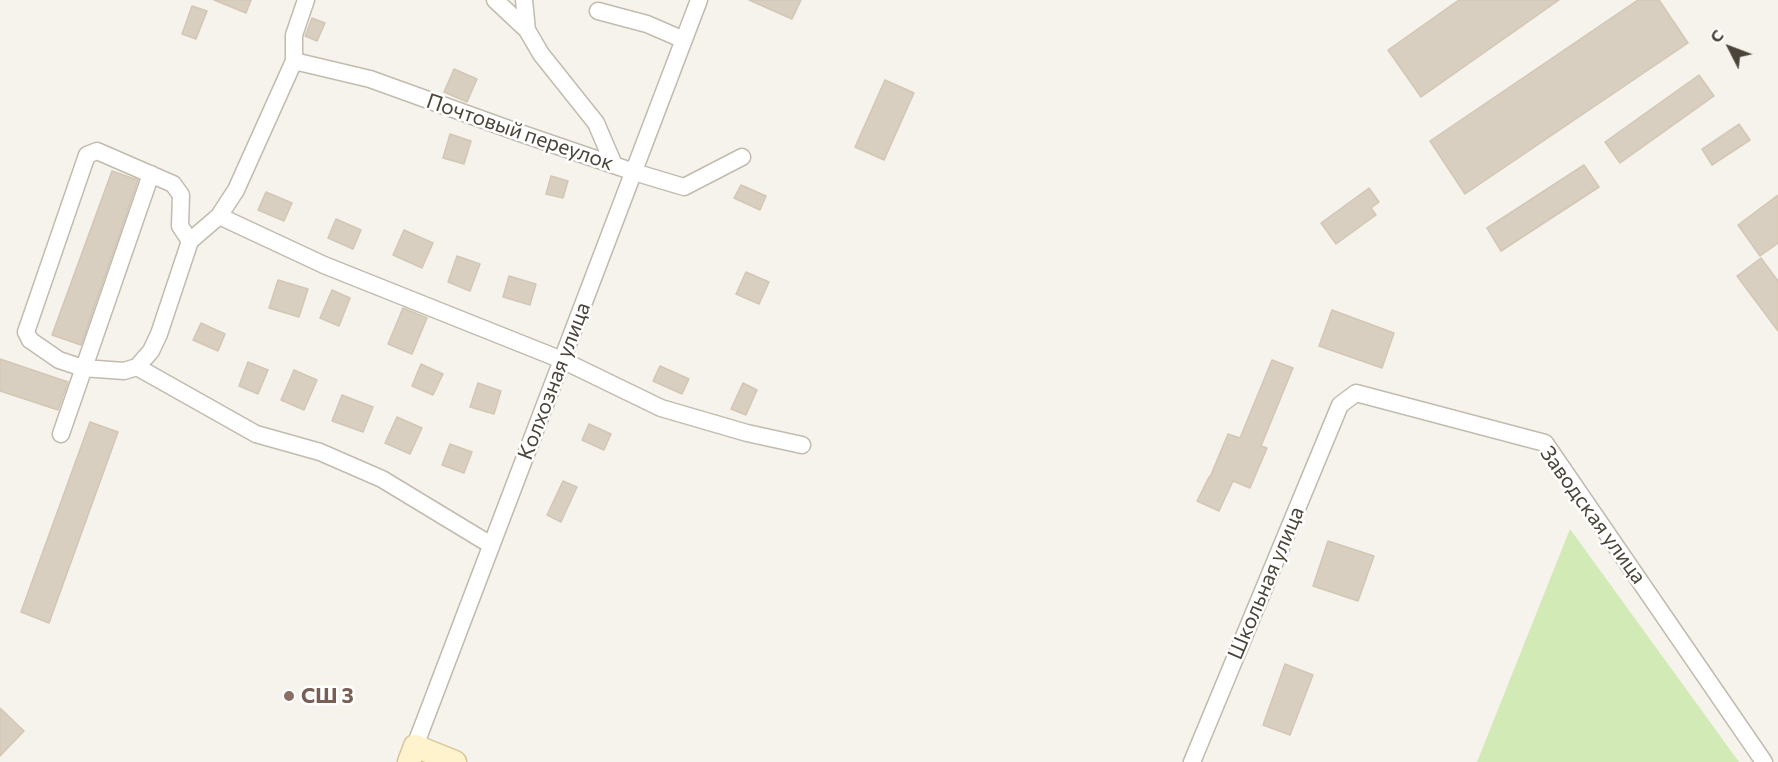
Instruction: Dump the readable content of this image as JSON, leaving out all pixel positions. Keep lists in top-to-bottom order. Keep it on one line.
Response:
{"streets":{"street":["Почтовый переулок","Колхозная улица","Заводская улица","Школьная улица"]},"crossings":[["Почтовый переулок","Колхозная улица"],["Заводская улица","Школьная улица"]],"places":["СШ 3"],"north":"top left"}
